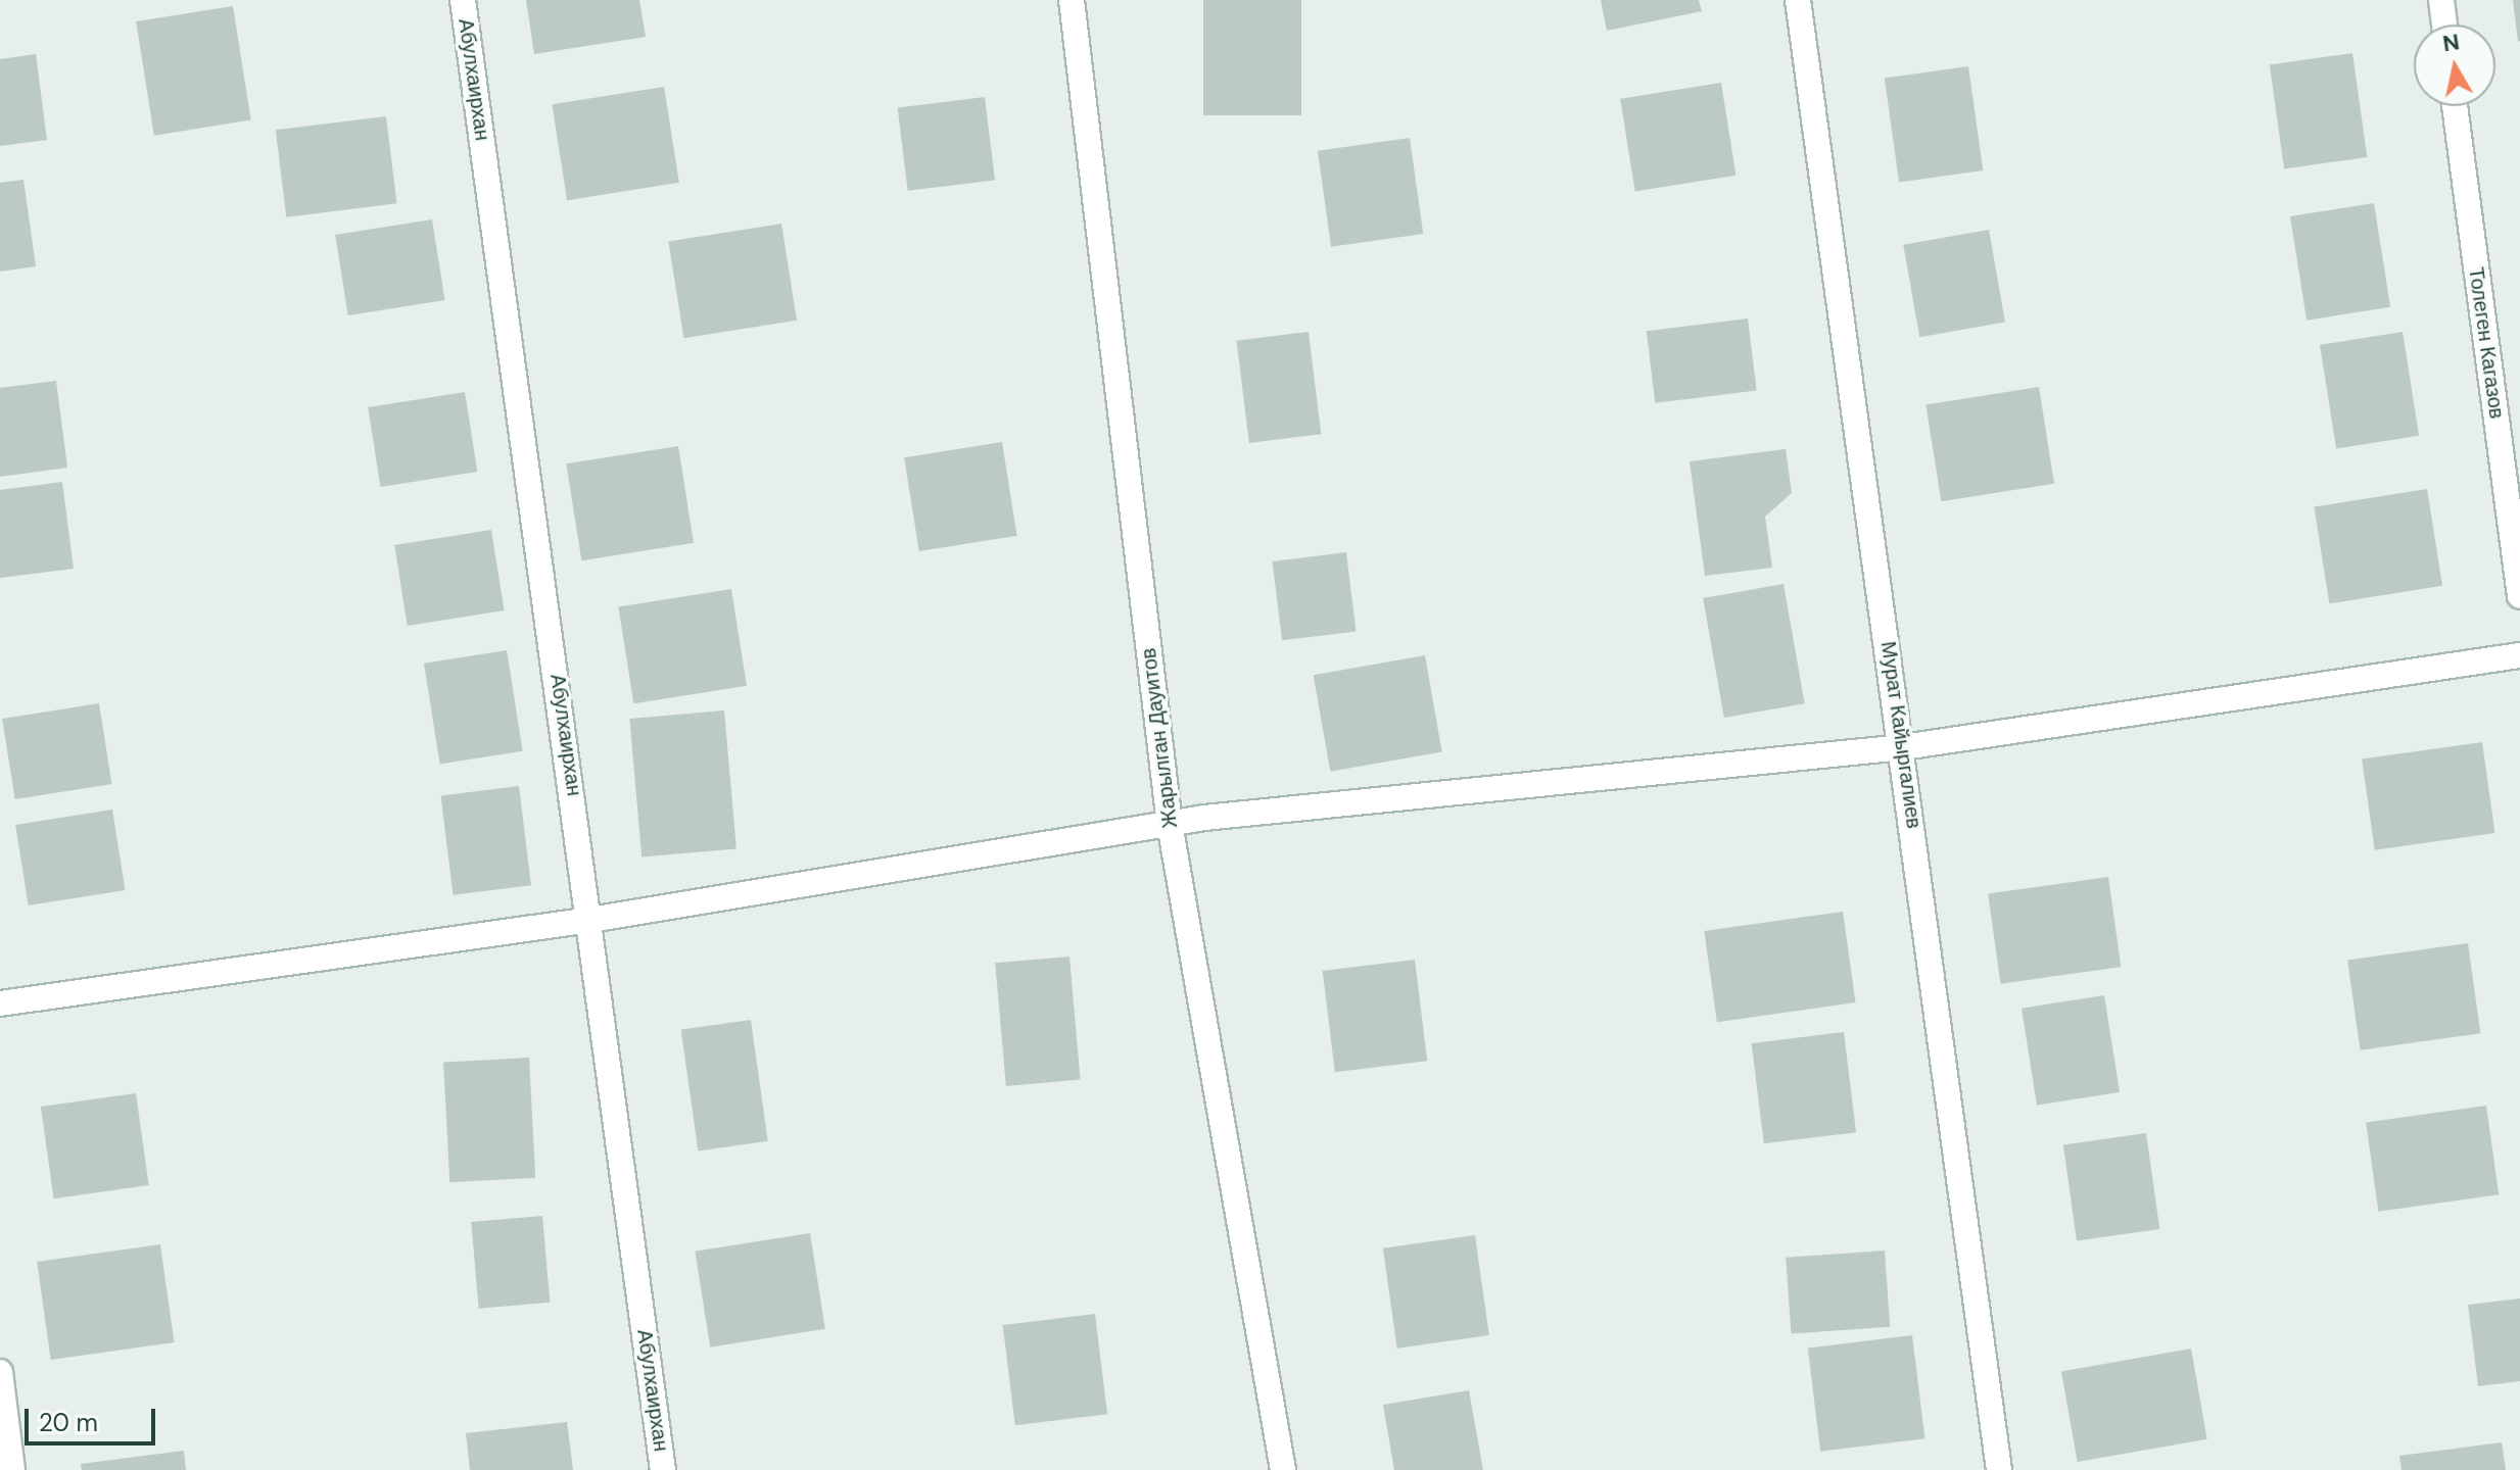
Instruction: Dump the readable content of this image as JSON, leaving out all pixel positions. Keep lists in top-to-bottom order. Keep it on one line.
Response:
{"streets":{"street":["Абулхаирхан","Толеген Кагазов","Мурат Кайыргалиев","Жарылган Дауитов"]},"scale_bar":"20 m","north":"top"}
